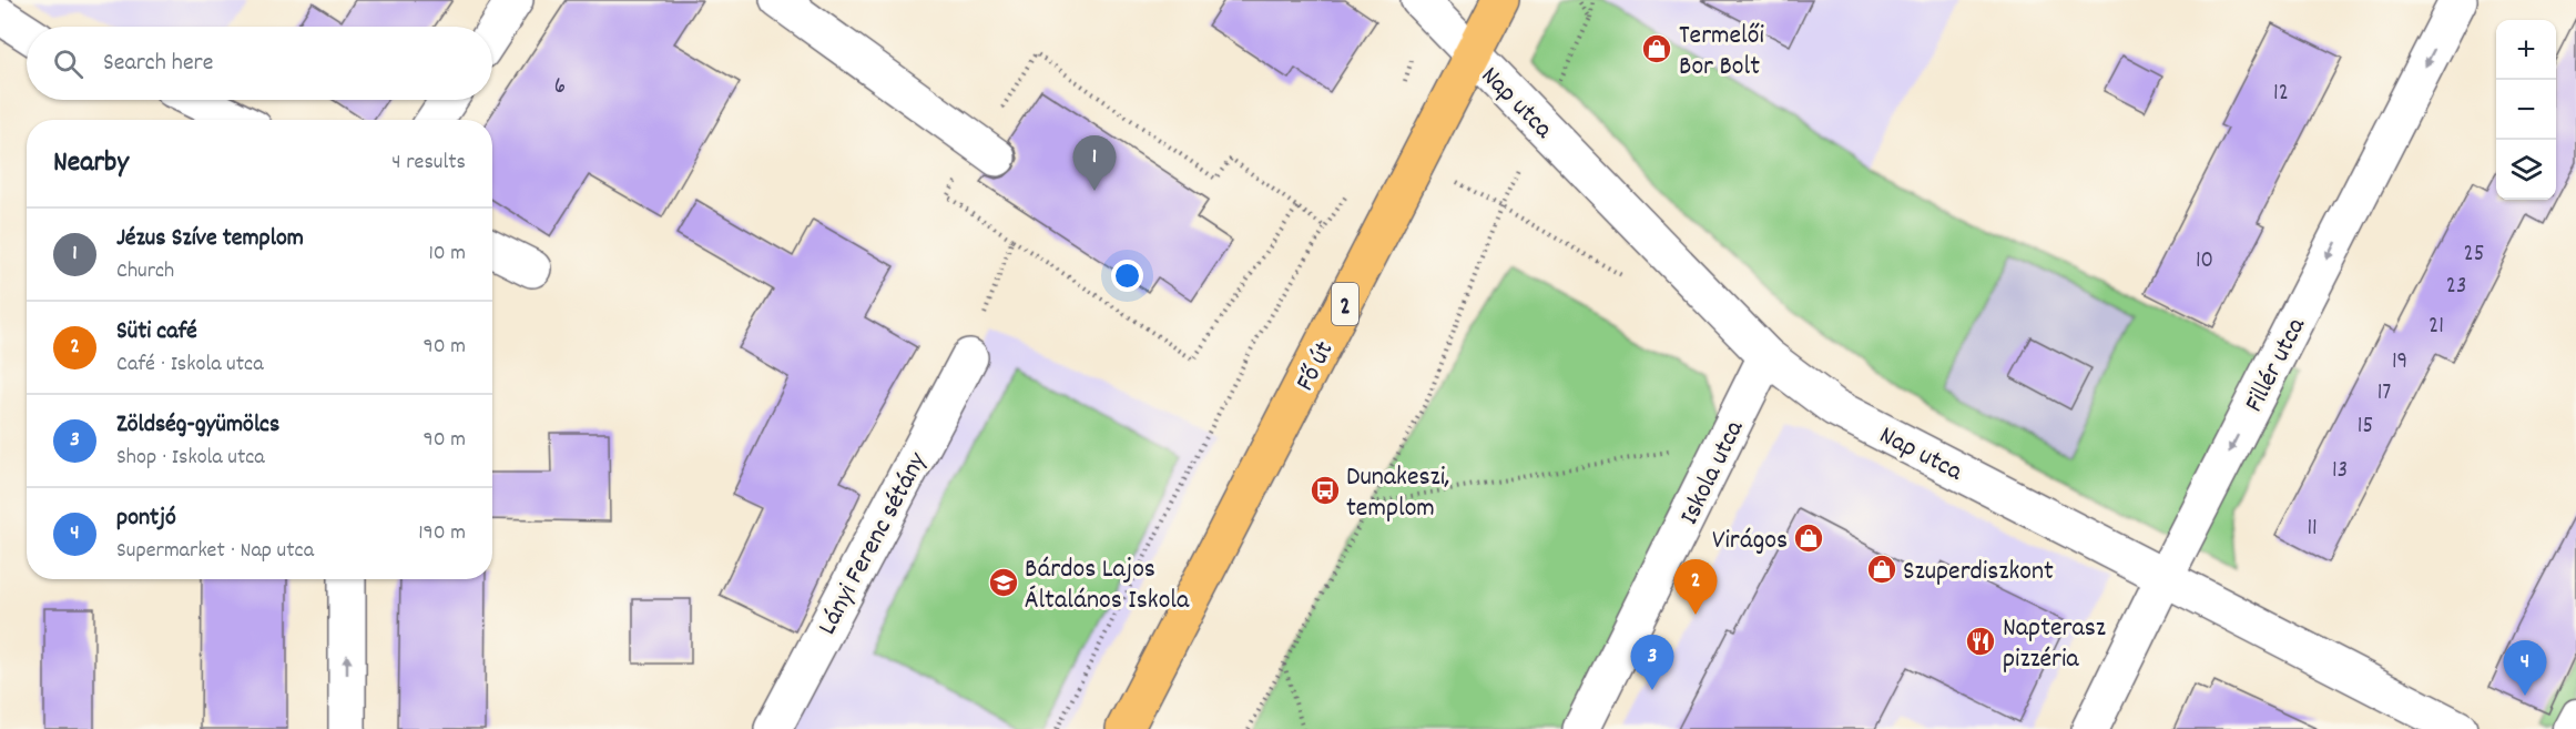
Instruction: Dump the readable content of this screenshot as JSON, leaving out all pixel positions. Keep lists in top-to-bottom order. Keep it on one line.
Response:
{"streets":{"main road":["2","Fő út"],"street":["Nap utca","Fillér utca","Iskola utca","Lányi Ferenc sétány"]},"crossings":[["Nap utca","Fillér utca"],["Nap utca","Fő út"],["Nap utca","Iskola utca"]],"one_way":["Fillér utca"],"places":{"shop":["Termelői Bor Bolt","Virágos","Szuperdiszkont"],"bus stop":["Dunakeszi, templom"],"school or university":["Bárdos Lajos Általános Iskola"],"restaurant":["Napterasz pizzéria"]},"house_numbers":["6","12","25","10","23","21","19","17","15","13","11"],"page":{"map_buttons":["+","−"],"search":"Search here","heading":["Nearby","4 results"],"pins":["1","2","3","4"],"list":[{"mark":"1","name":"Jézus Szíve templom","note":"Church","value":"10 m"},{"mark":"2","name":"Süti café","note":"Café · Iskola utca","value":"90 m"},{"mark":"3","name":"Zöldség-gyümölcs","note":"Shop · Iskola utca","value":"90 m"},{"mark":"4","name":"pontjó","note":"Supermarket · Nap utca","value":"190 m"}]}}
